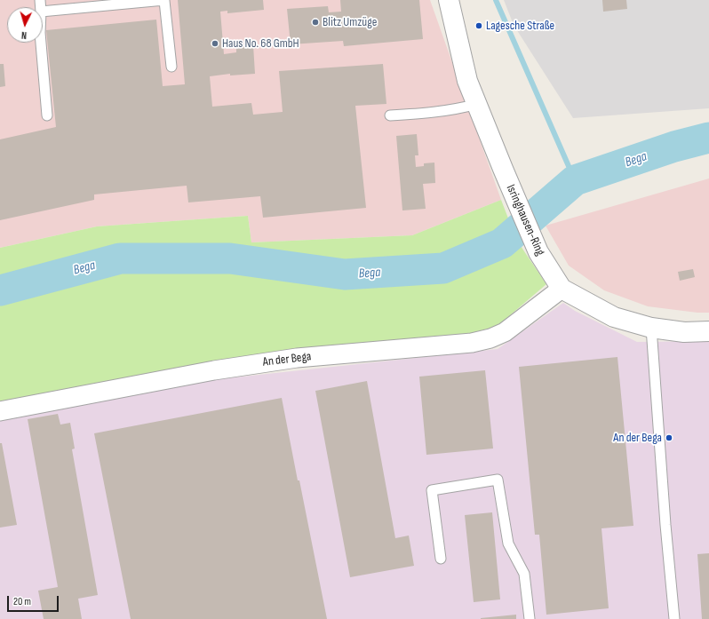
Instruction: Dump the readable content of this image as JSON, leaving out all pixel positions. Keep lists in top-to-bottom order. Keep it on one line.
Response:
{"streets":{"street":["Isringhausen-Ring","An der Bega"]},"crossings":[["Isringhausen-Ring","An der Bega"]],"water":["Bega"],"places":["Blitz Umzüge","Lagesche Straße","Haus No. 68 GmbH","An der Bega"],"scale_bar":"20 m","north":"bottom"}
